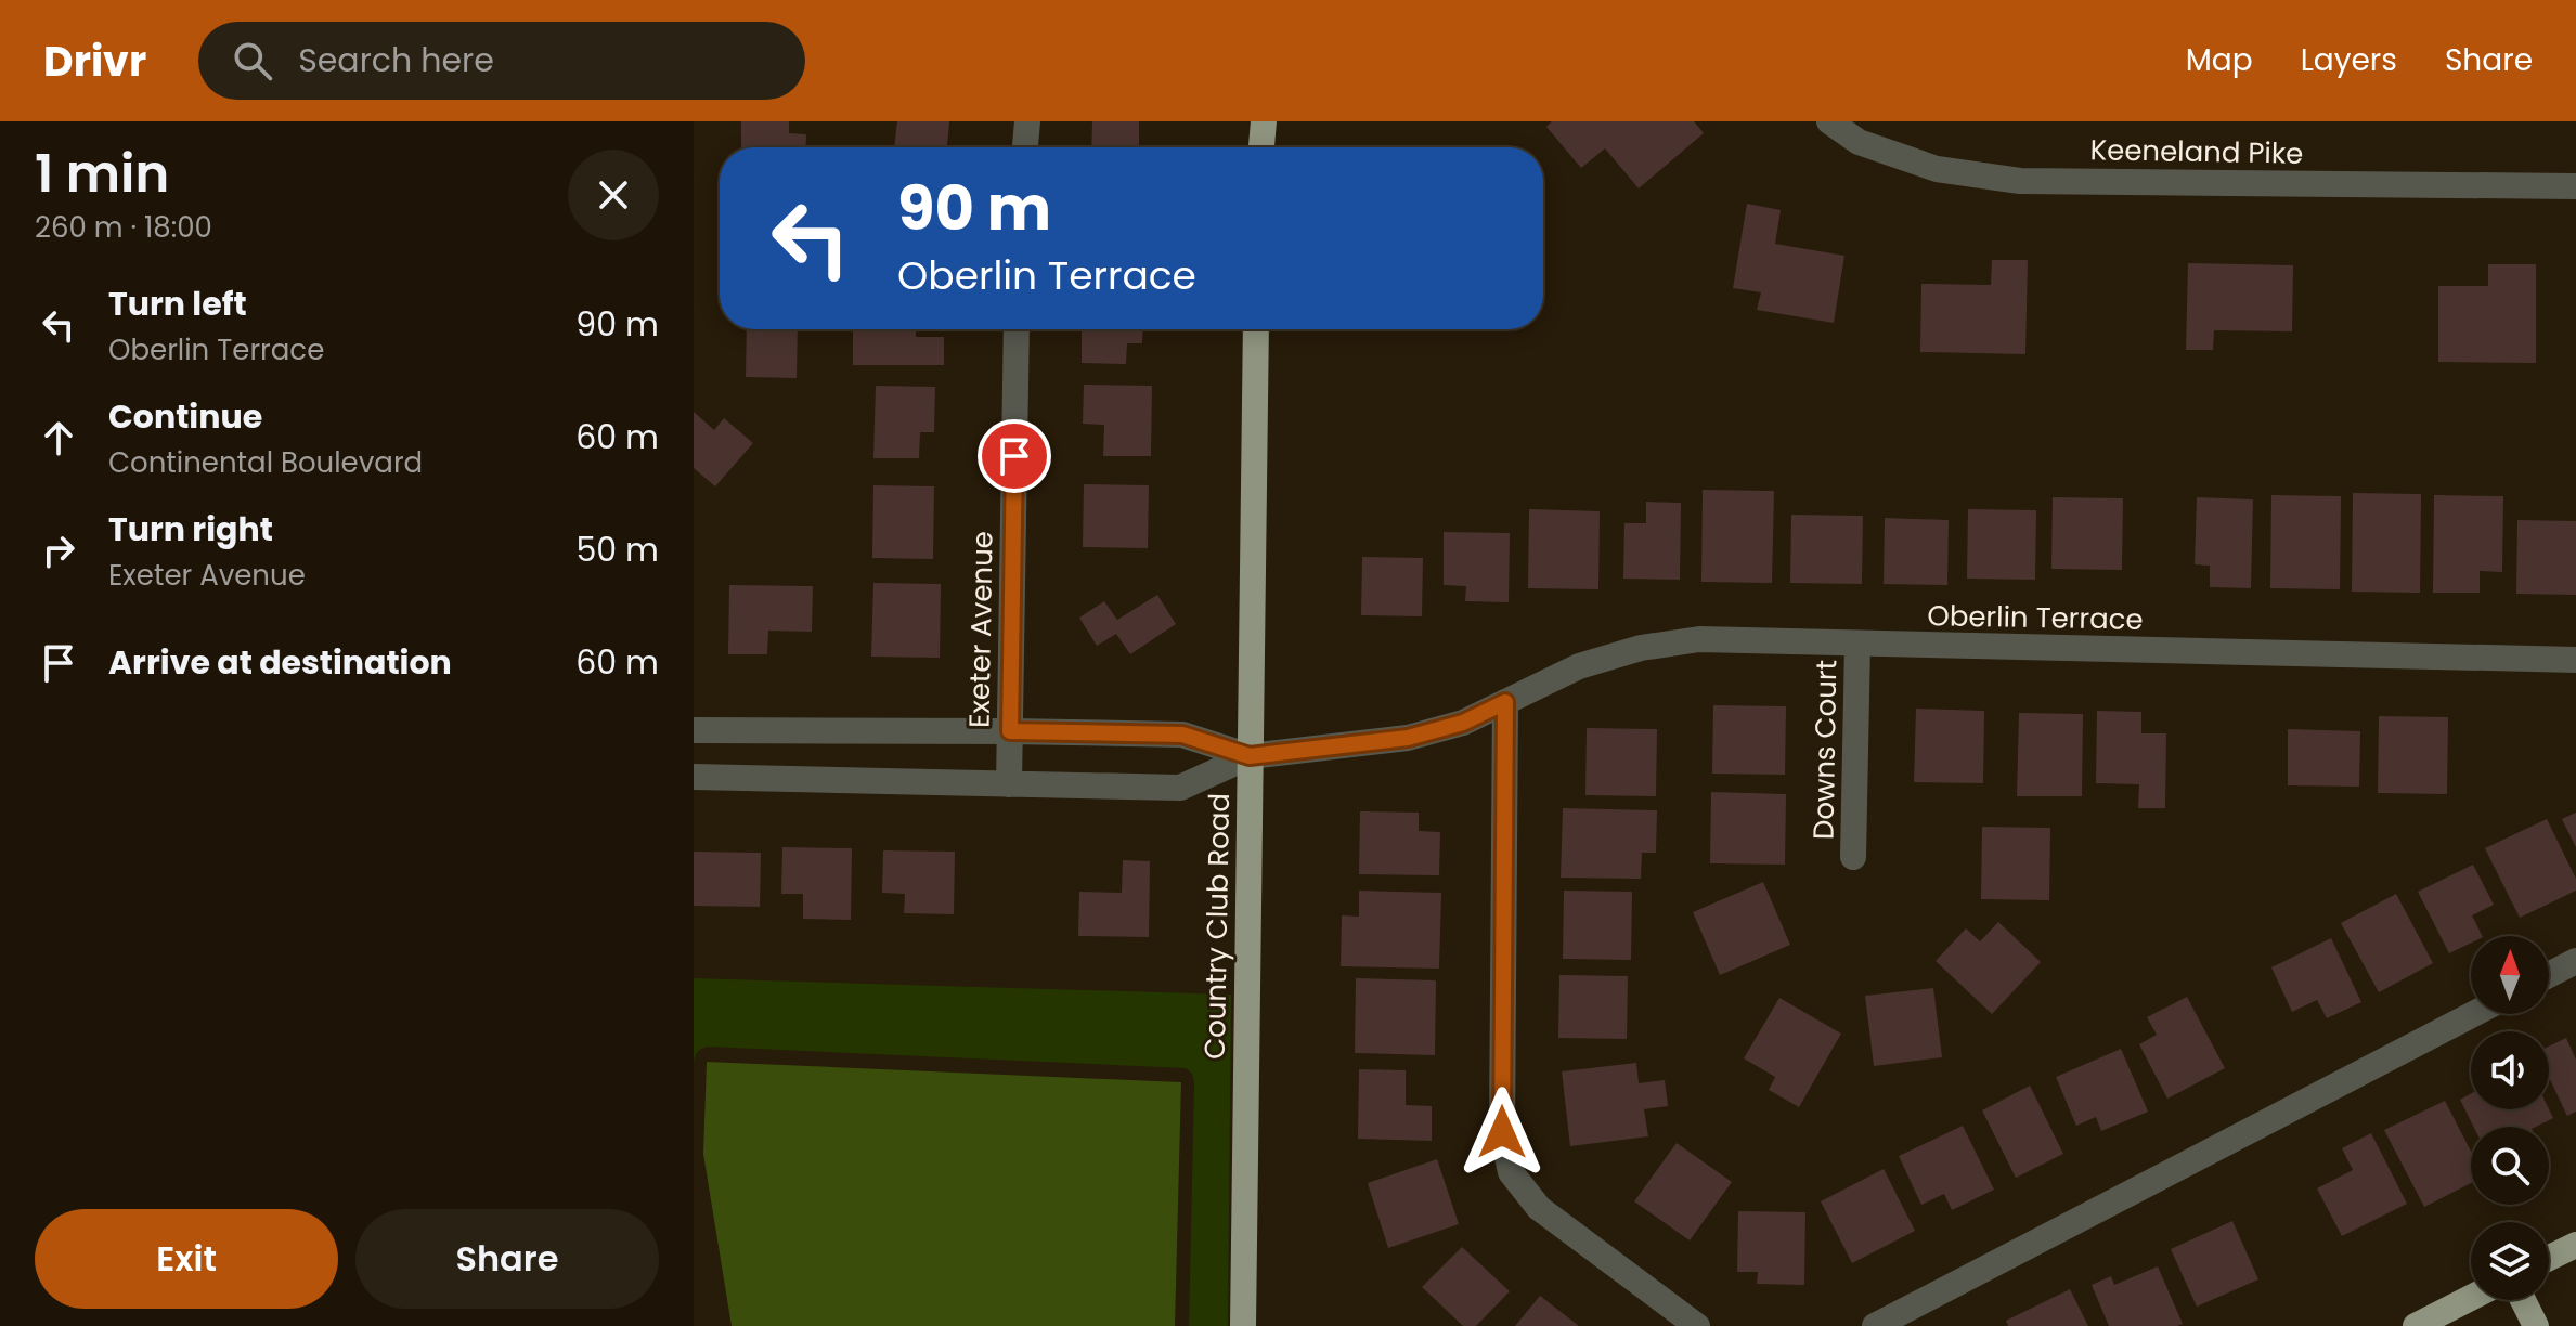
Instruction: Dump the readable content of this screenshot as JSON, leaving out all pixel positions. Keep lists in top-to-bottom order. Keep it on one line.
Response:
{"streets":{"main road":["Country Club Road"],"street":["Keeneland Pike","Oberlin Terrace","Exeter Avenue","Downs Court"]},"crossings":[["Oberlin Terrace","Downs Court"],["Oberlin Terrace","Country Club Road"]],"north":"top","page":{"header":"Drivr","search":"Search here","nav":["Map","Layers","Share"],"heading":["1 min","260 m · 18:00"],"turn":["90 m","Oberlin Terrace"],"list":[{"name":"Turn left","note":"Oberlin Terrace","value":"90 m"},{"name":"Continue","note":"Continental Boulevard","value":"60 m"},{"name":"Turn right","note":"Exeter Avenue","value":"50 m"},{"name":"Arrive at destination","value":"60 m"}],"buttons":["Exit","Share"]}}
